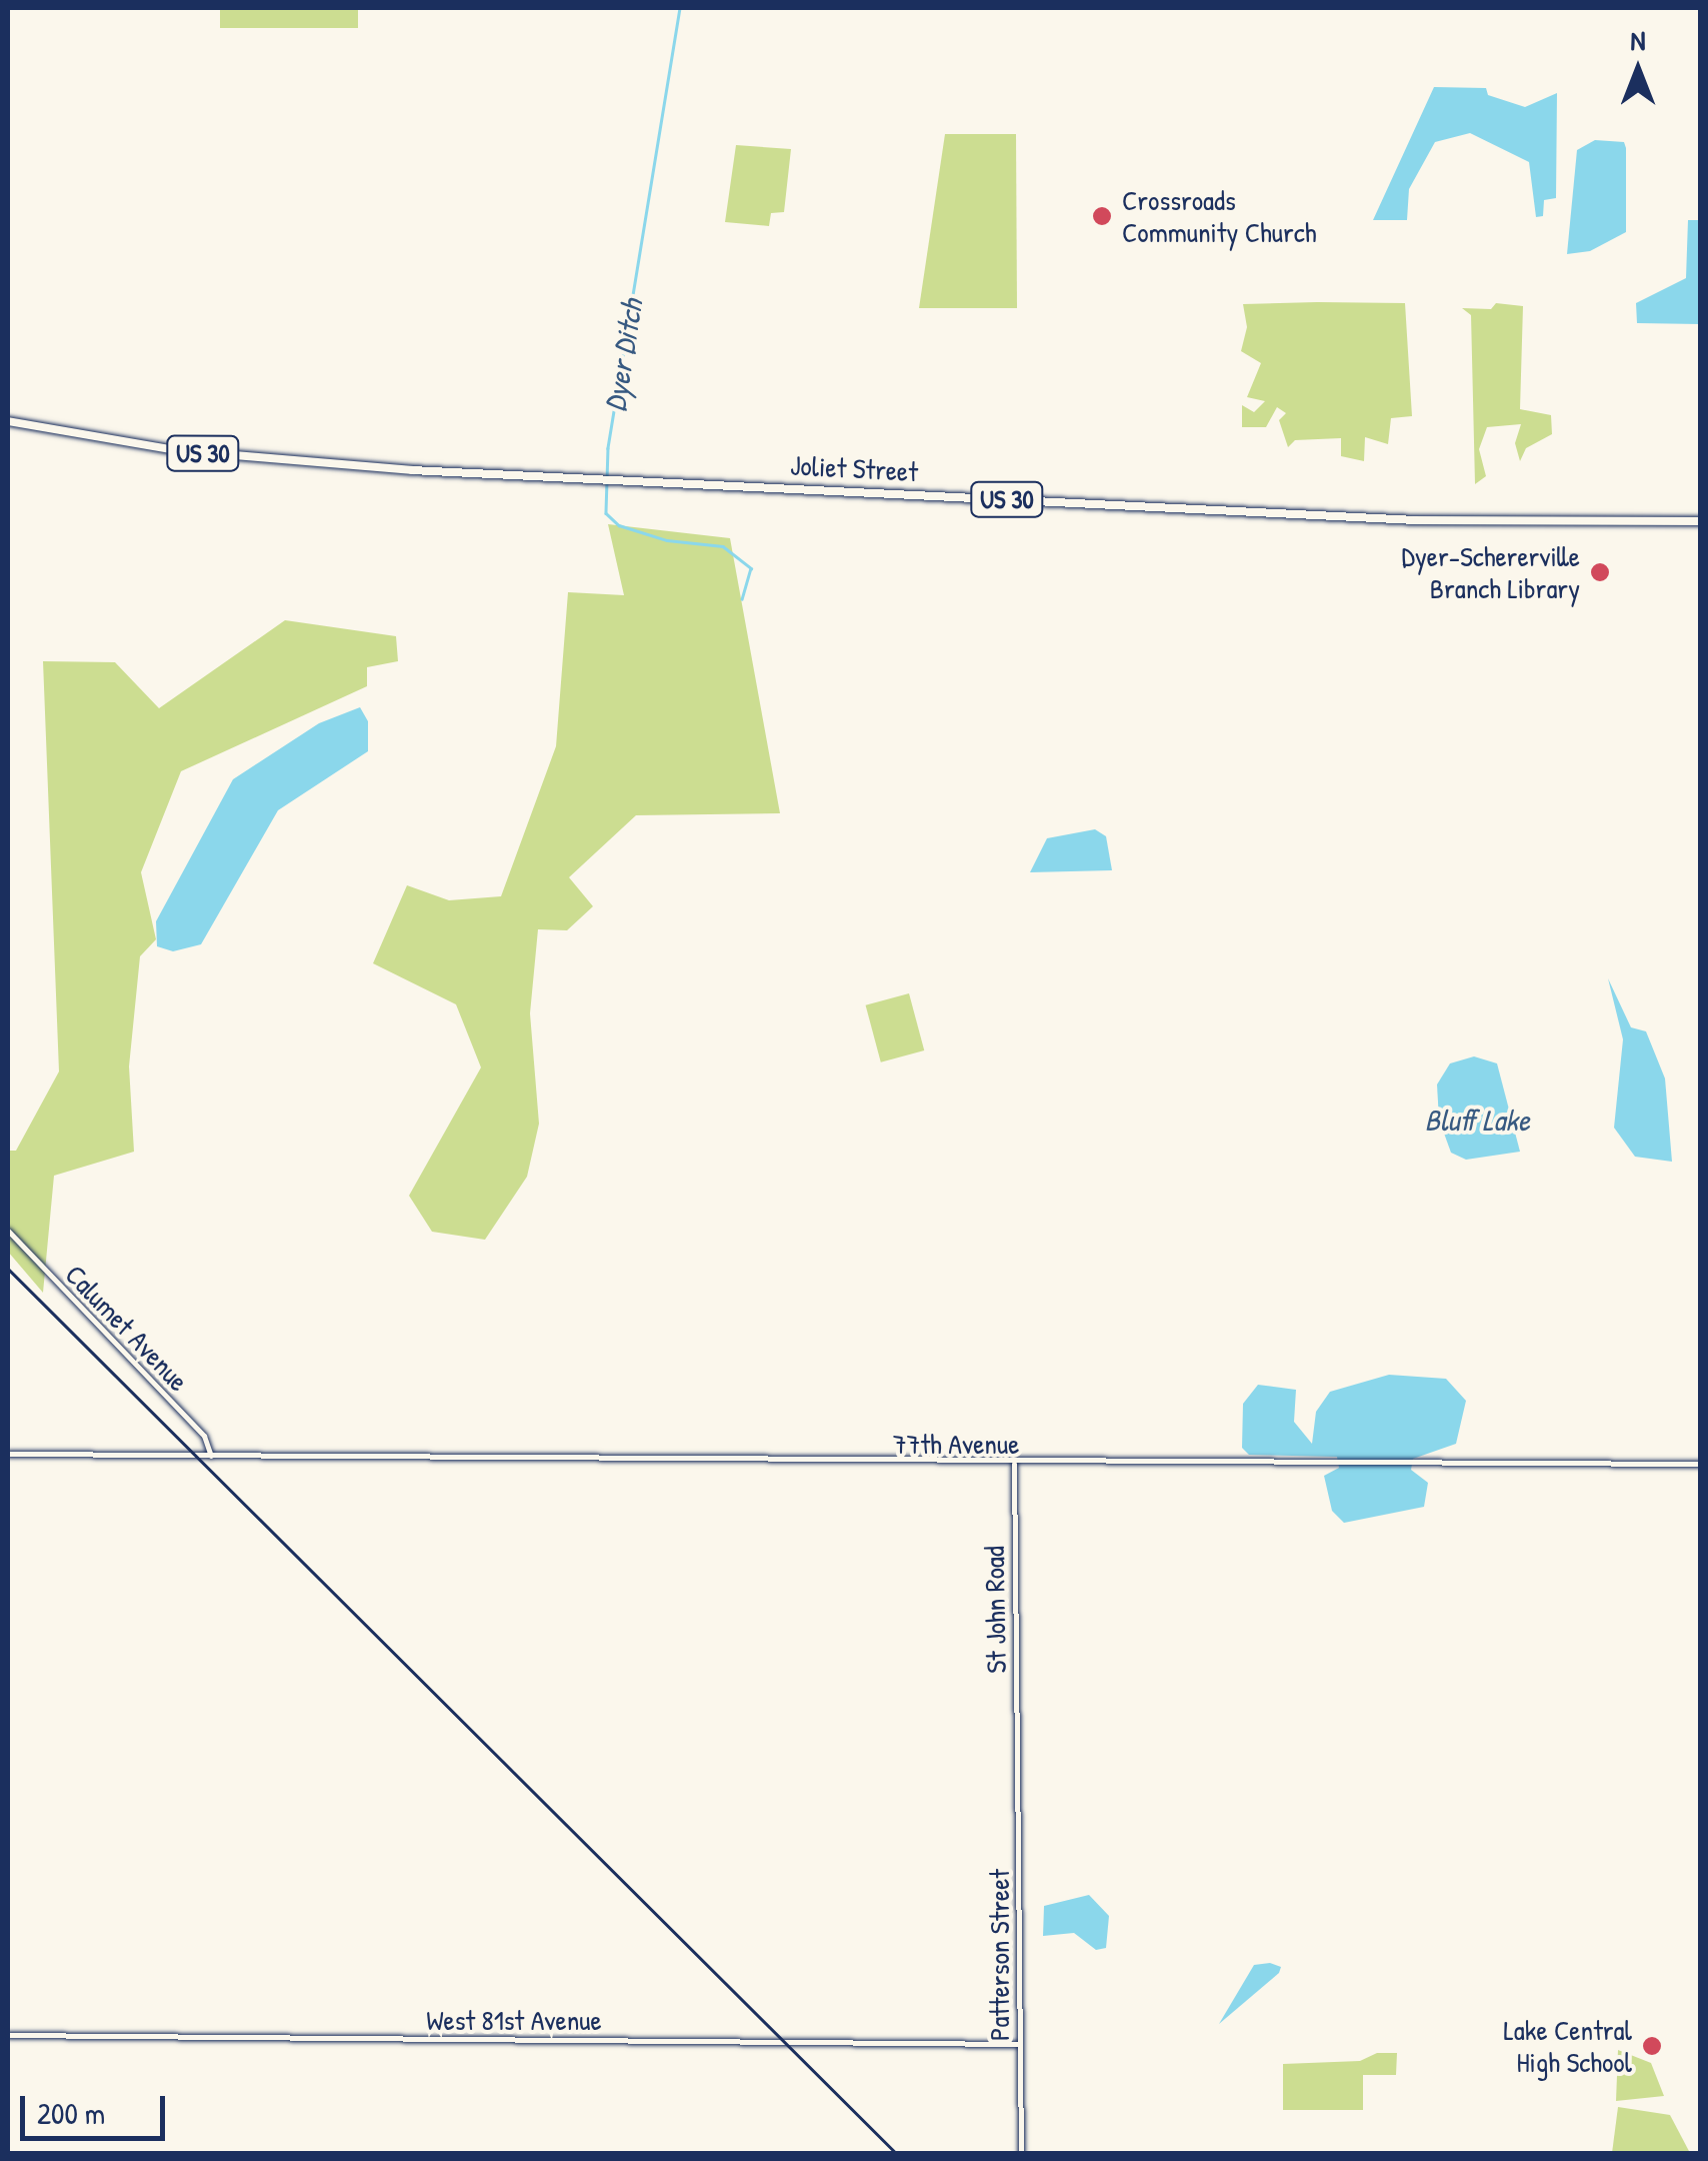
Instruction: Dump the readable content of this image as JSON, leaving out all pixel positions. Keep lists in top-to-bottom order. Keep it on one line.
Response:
{"streets":{"main road":["US 30","Joliet Street"],"street":["Calumet Avenue","77th Avenue","St John Road","Patterson Street","West 81st Avenue"]},"crossings":[["Calumet Avenue","77th Avenue"],["77th Avenue","St John Road"],["St John Road","Patterson Street"],["Patterson Street","West 81st Avenue"]],"water":["Dyer Ditch","Bluff Lake"],"places":["Crossroads Community Church","Dyer-Schererville Branch Library","Lake Central High School"],"scale_bar":"200 m","north":"top"}
